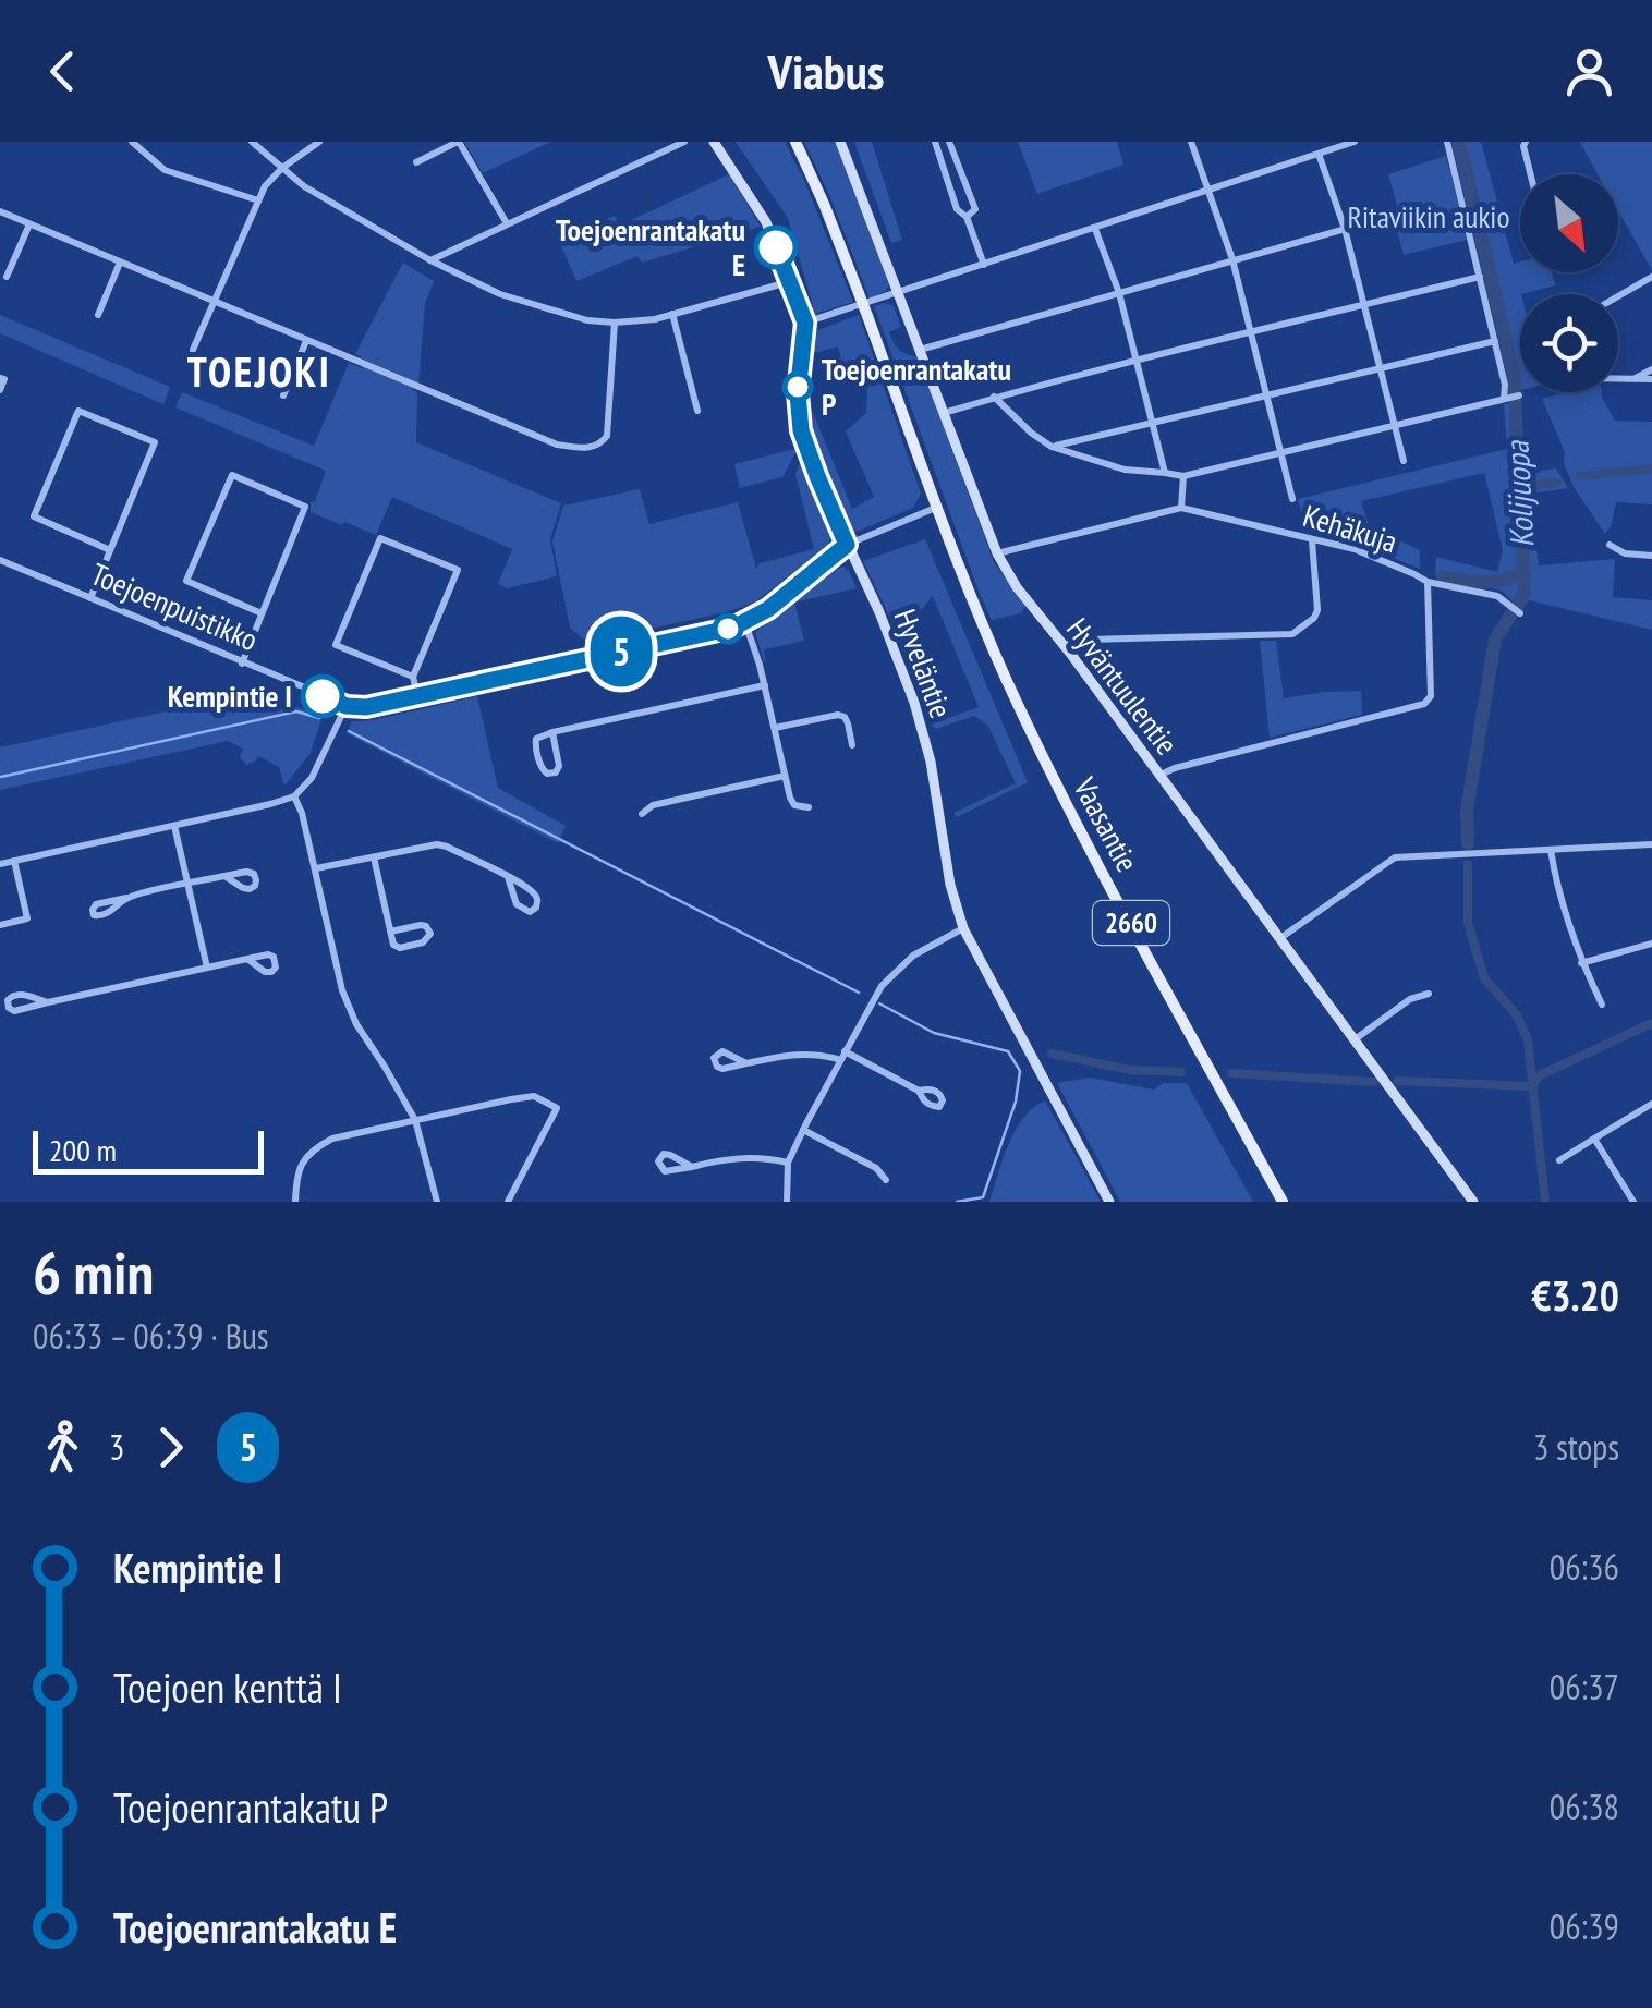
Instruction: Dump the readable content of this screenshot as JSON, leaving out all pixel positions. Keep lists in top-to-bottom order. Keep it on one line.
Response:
{"streets":{"main road":["Vaasantie","2660"],"street":["Kehäkuja","Toejoenpuistikko","Hyveläntie","Hyväntuulentie"]},"crossings":[["Kehäkuja","Hyväntuulentie"],["Toejoenpuistikko","Hyveläntie"],["Toejoenpuistikko","Vaasantie"],["Toejoenpuistikko","2660"],["Vaasantie","2660"]],"districts":["TOEJOKI"],"water":["Kolijuopa"],"parks":["Ritaviikin aukio"],"places":["Toejoenrantakatu E","Toejoenrantakatu P","Kempintie I"],"lines":["bus line 5"],"scale_bar":"200 m","north":"bottom right","page":{"header":"Viabus","on_map":"5","scale":"200 m","heading":["6 min","06:33 – 06:39 · Bus","€3.20"],"legs":["3","5","3 stops"],"list":[{"name":"Kempintie I","value":"06:36"},{"name":"Toejoen kenttä I","value":"06:37"},{"name":"Toejoenrantakatu P","value":"06:38"},{"name":"Toejoenrantakatu E","value":"06:39"}]}}
